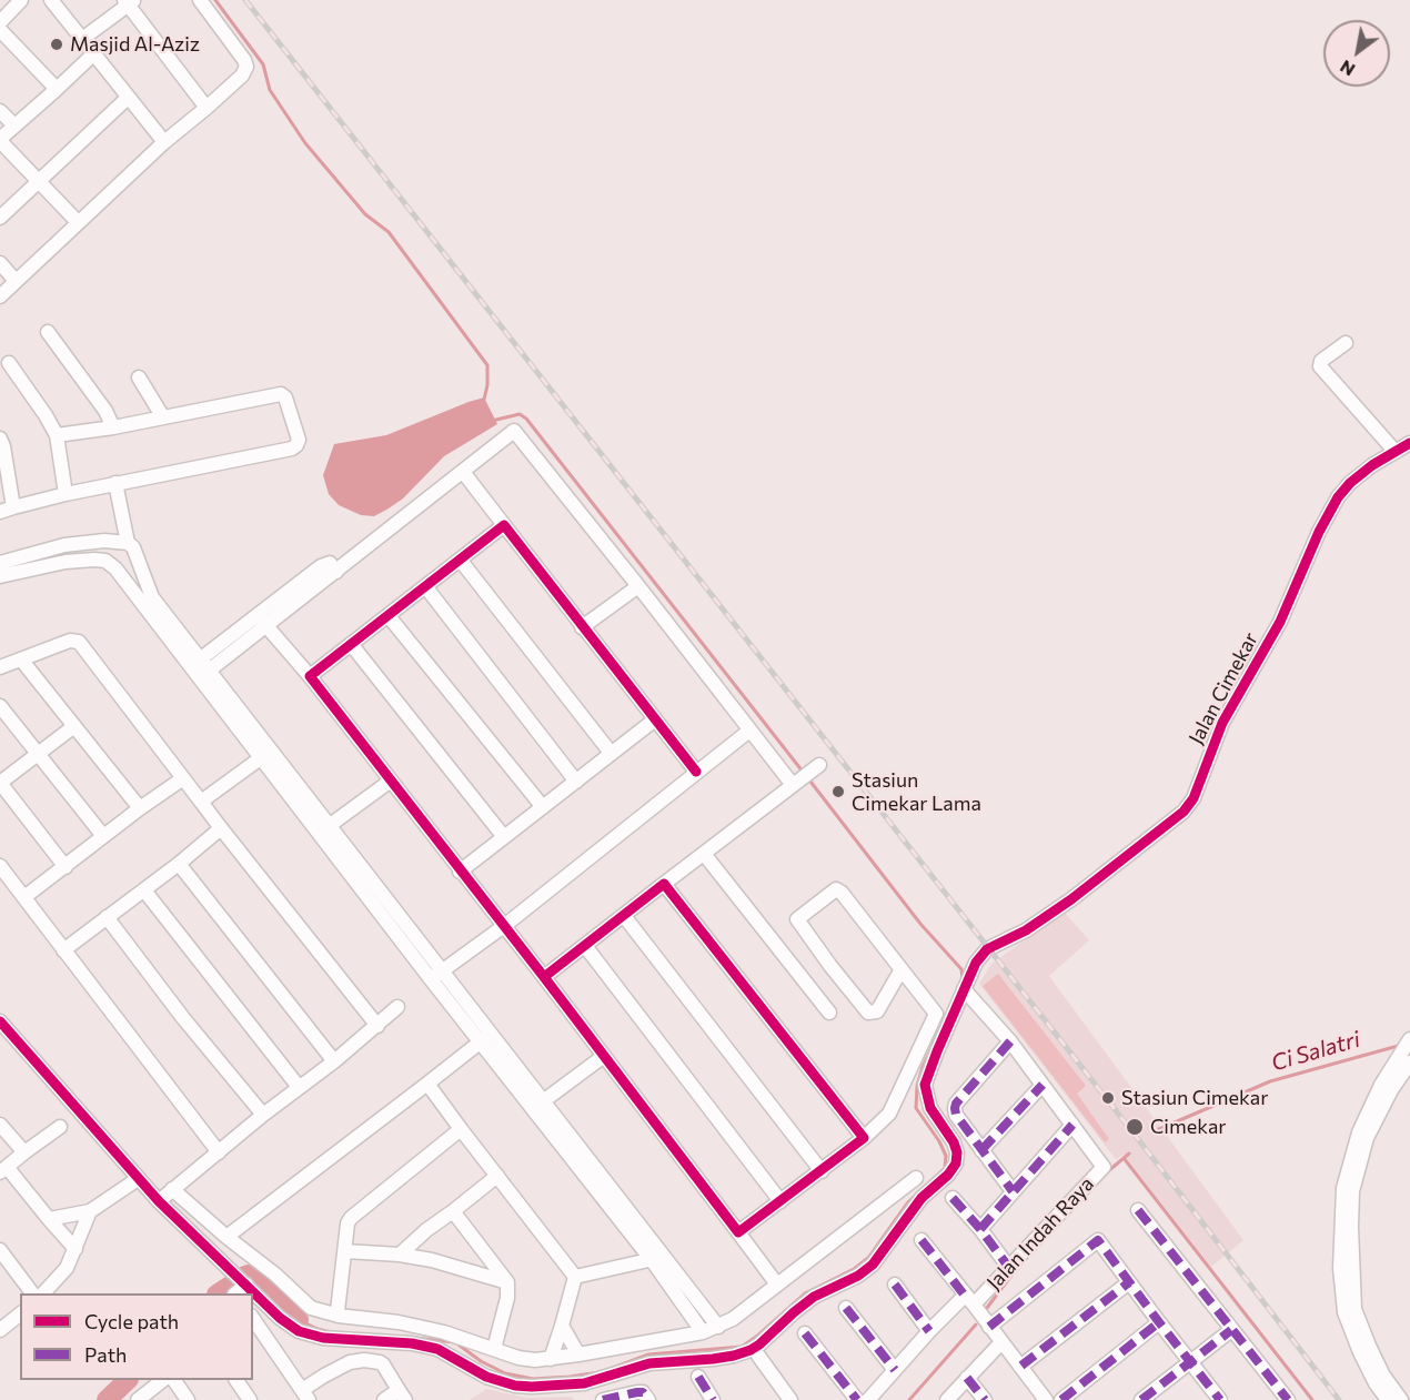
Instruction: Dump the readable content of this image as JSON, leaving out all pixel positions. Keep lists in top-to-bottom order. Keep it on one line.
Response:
{"streets":{"street":["Jalan Cimekar","Jalan Indah Raya"]},"water":["Ci Salatri"],"places":["Masjid Al-Aziz","Stasiun Cimekar Lama","Stasiun Cimekar","Cimekar"],"legend":["Cycle path","Path"],"north":"bottom left"}
